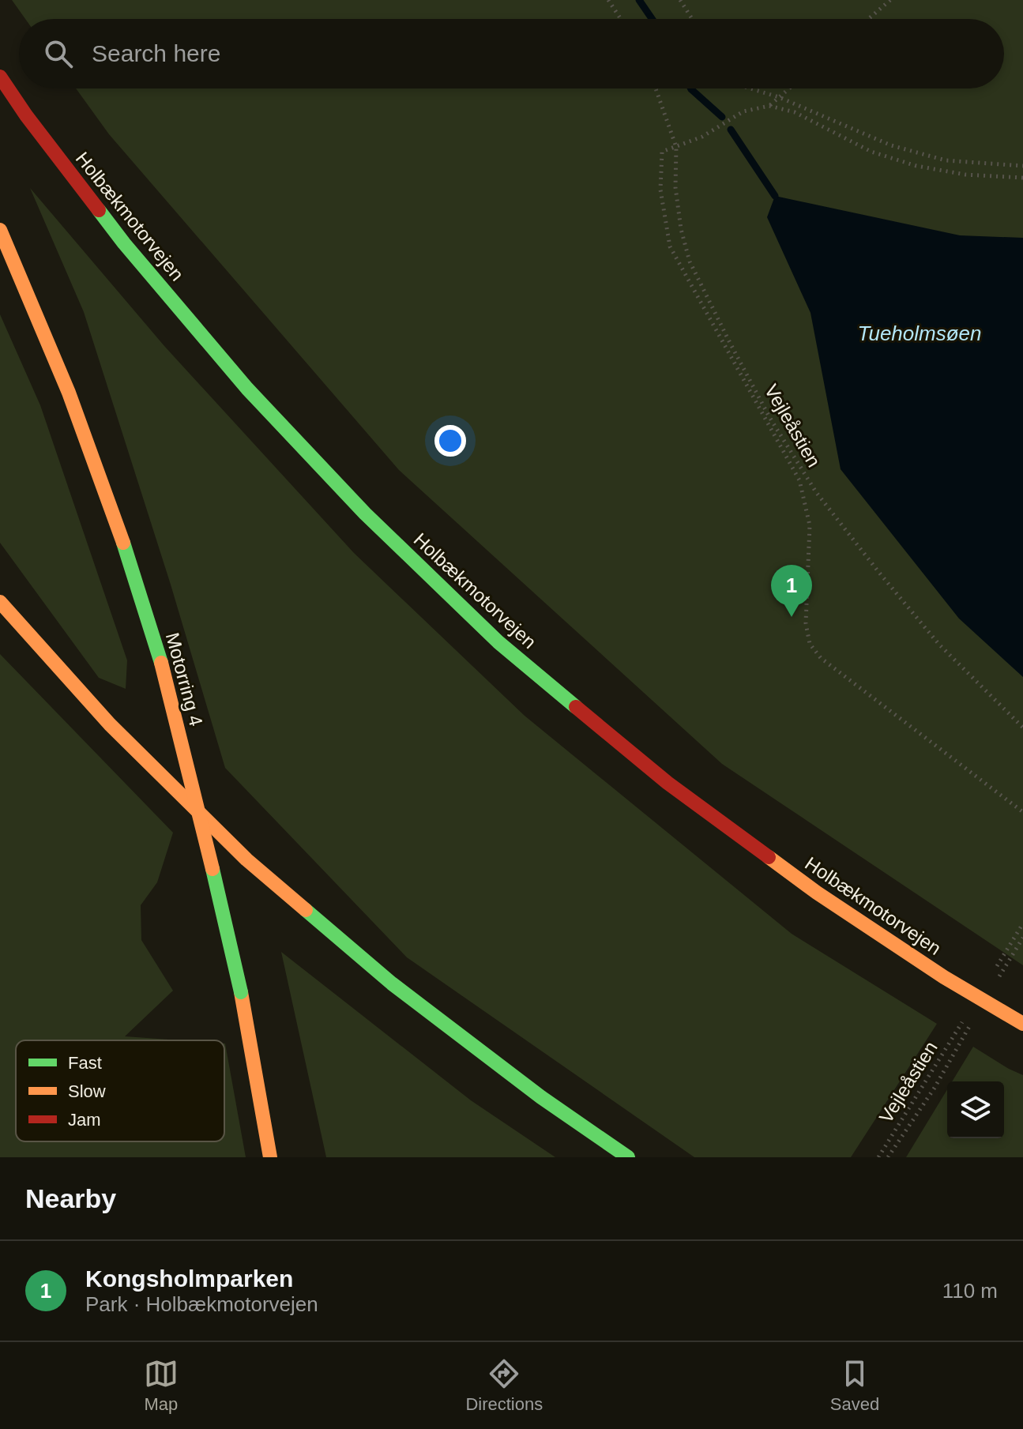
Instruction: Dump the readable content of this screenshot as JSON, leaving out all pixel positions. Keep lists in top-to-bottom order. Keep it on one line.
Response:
{"streets":{"highway":["Holbækmotorvejen","Motorring 4"],"path":["Vejleåstien"]},"water":["Tueholmsøen"],"legend":["Fast","Slow","Jam"],"page":{"search":"Search here","pins":"1","heading":"Nearby","list":[{"mark":"1","name":"Kongsholmparken","note":"Park · Holbækmotorvejen","value":"110 m"}],"nav":["Map","Directions","Saved"]}}
